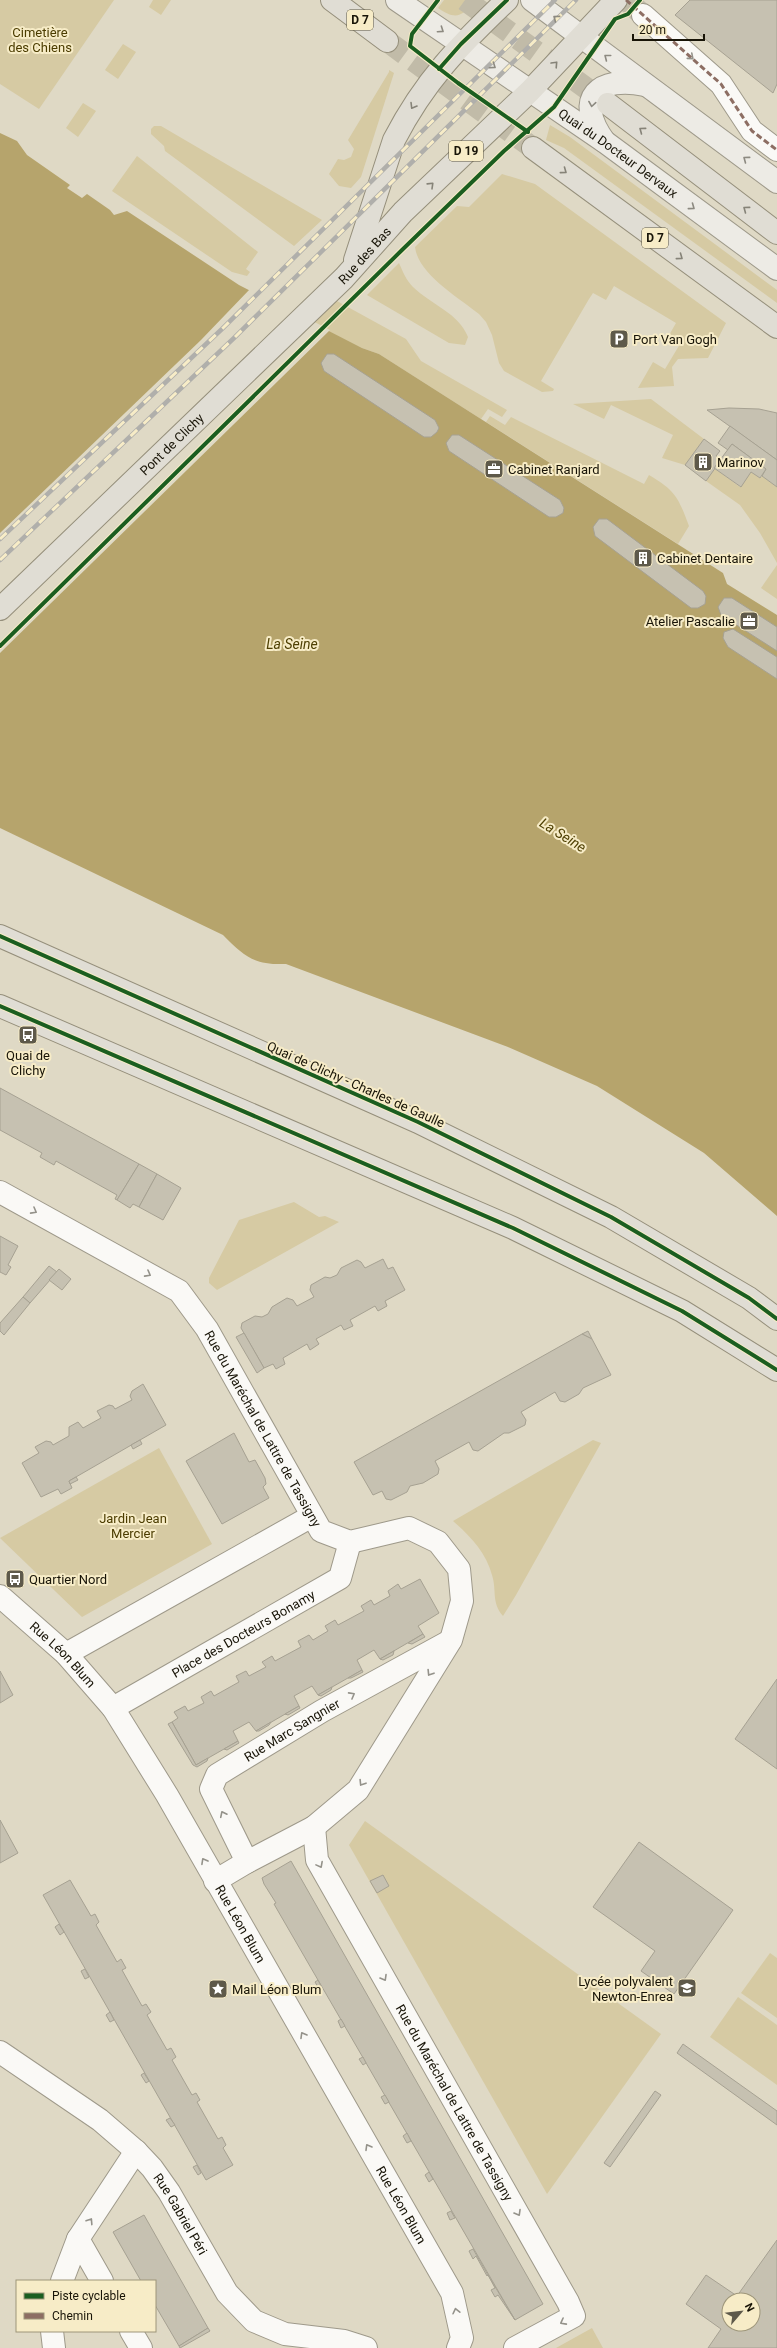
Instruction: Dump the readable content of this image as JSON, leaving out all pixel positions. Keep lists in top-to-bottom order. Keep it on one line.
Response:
{"streets":{"main road":["D 7","D 19","Quai du Docteur Dervaux","Rue des Bas","Pont de Clichy","Quai de Clichy - Charles de Gaulle"],"street":["Rue du Maréchal de Lattre de Tassigny","Place des Docteurs Bonamy","Rue Léon Blum","Rue Marc Sangnier","Rue Gabriel Péri"]},"crossings":[["Quai du Docteur Dervaux","Rue des Bas"],["Rue des Bas","Pont de Clichy"],["Rue du Maréchal de Lattre de Tassigny","Place des Docteurs Bonamy"],["Place des Docteurs Bonamy","Rue Léon Blum"]],"one_way":["Rue du Maréchal de Lattre de Tassigny","Rue Léon Blum"],"water":["La Seine"],"parks":["Cimetière des Chiens","Jardin Jean Mercier"],"places":{"parking":["Port Van Gogh"],"building":["Marinov","Cabinet Dentaire"],"office":["Cabinet Ranjard","Atelier Pascalie"],"bus stop":["Quai de Clichy","Quartier Nord"],"school or university":["Lycée polyvalent Newton-Enrea"],"place":["Mail Léon Blum"]},"legend":["Piste cyclable","Chemin"],"scale_bar":"20 m","north":"top right"}
